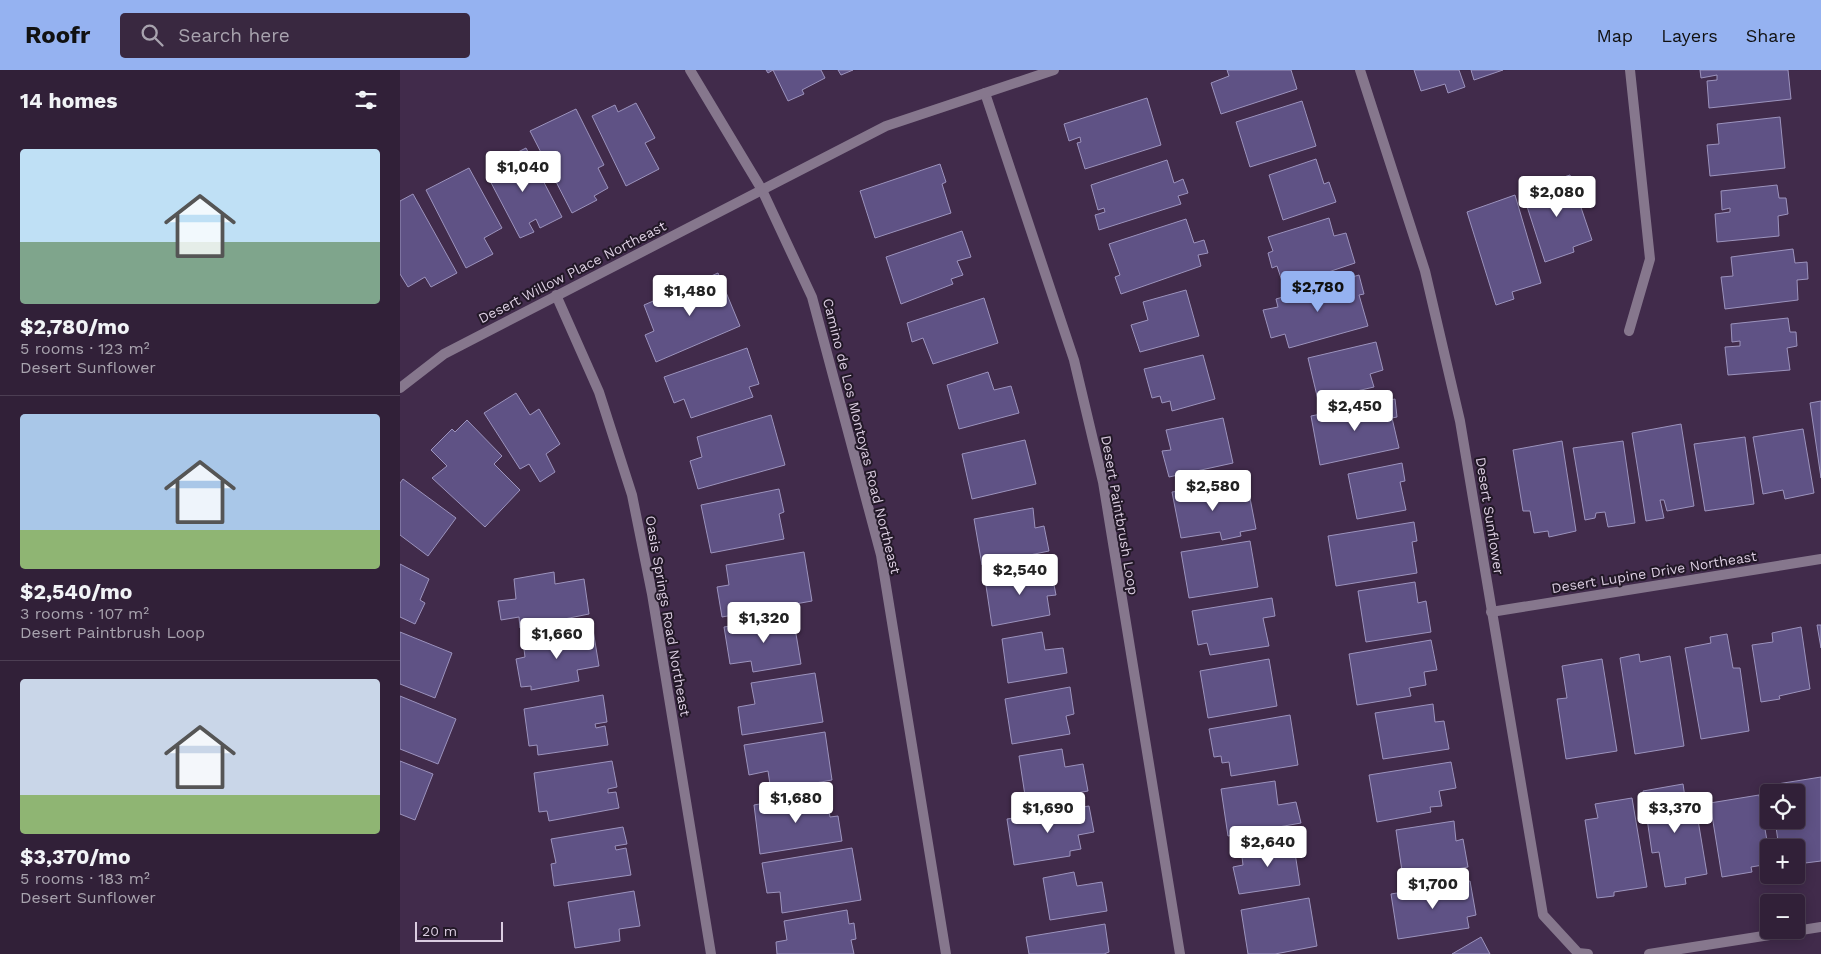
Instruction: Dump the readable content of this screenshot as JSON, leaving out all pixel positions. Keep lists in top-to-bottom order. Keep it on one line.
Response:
{"streets":{"street":["Desert Willow Place Northeast","Camino de Los Montoyas Road Northeast","Desert Paintbrush Loop","Desert Sunflower","Desert Lupine Drive Northeast","Oasis Springs Road Northeast"]},"crossings":[["Desert Willow Place Northeast","Camino de Los Montoyas Road Northeast"],["Desert Willow Place Northeast","Desert Paintbrush Loop"],["Desert Willow Place Northeast","Oasis Springs Road Northeast"],["Desert Sunflower","Desert Lupine Drive Northeast"]],"scale_bar":"20 m","page":{"header":"Roofr","search":"Search here","nav":["Map","Layers","Share"],"heading":"14 homes","list":[{"name":"$2,780/mo","note":"5 rooms · 123 m² · Desert Sunflower"},{"name":"$2,540/mo","note":"3 rooms · 107 m² · Desert Paintbrush Loop"},{"name":"$3,370/mo","note":"5 rooms · 183 m² · Desert Sunflower"}],"price":["$1,040","$2,080","$2,780","$1,480","$2,450","$2,580","$2,540","$1,320","$1,660","$1,680","$1,690","$3,370","$2,640","$1,700"],"map_buttons":["+","−"],"scale":"20 m"}}
